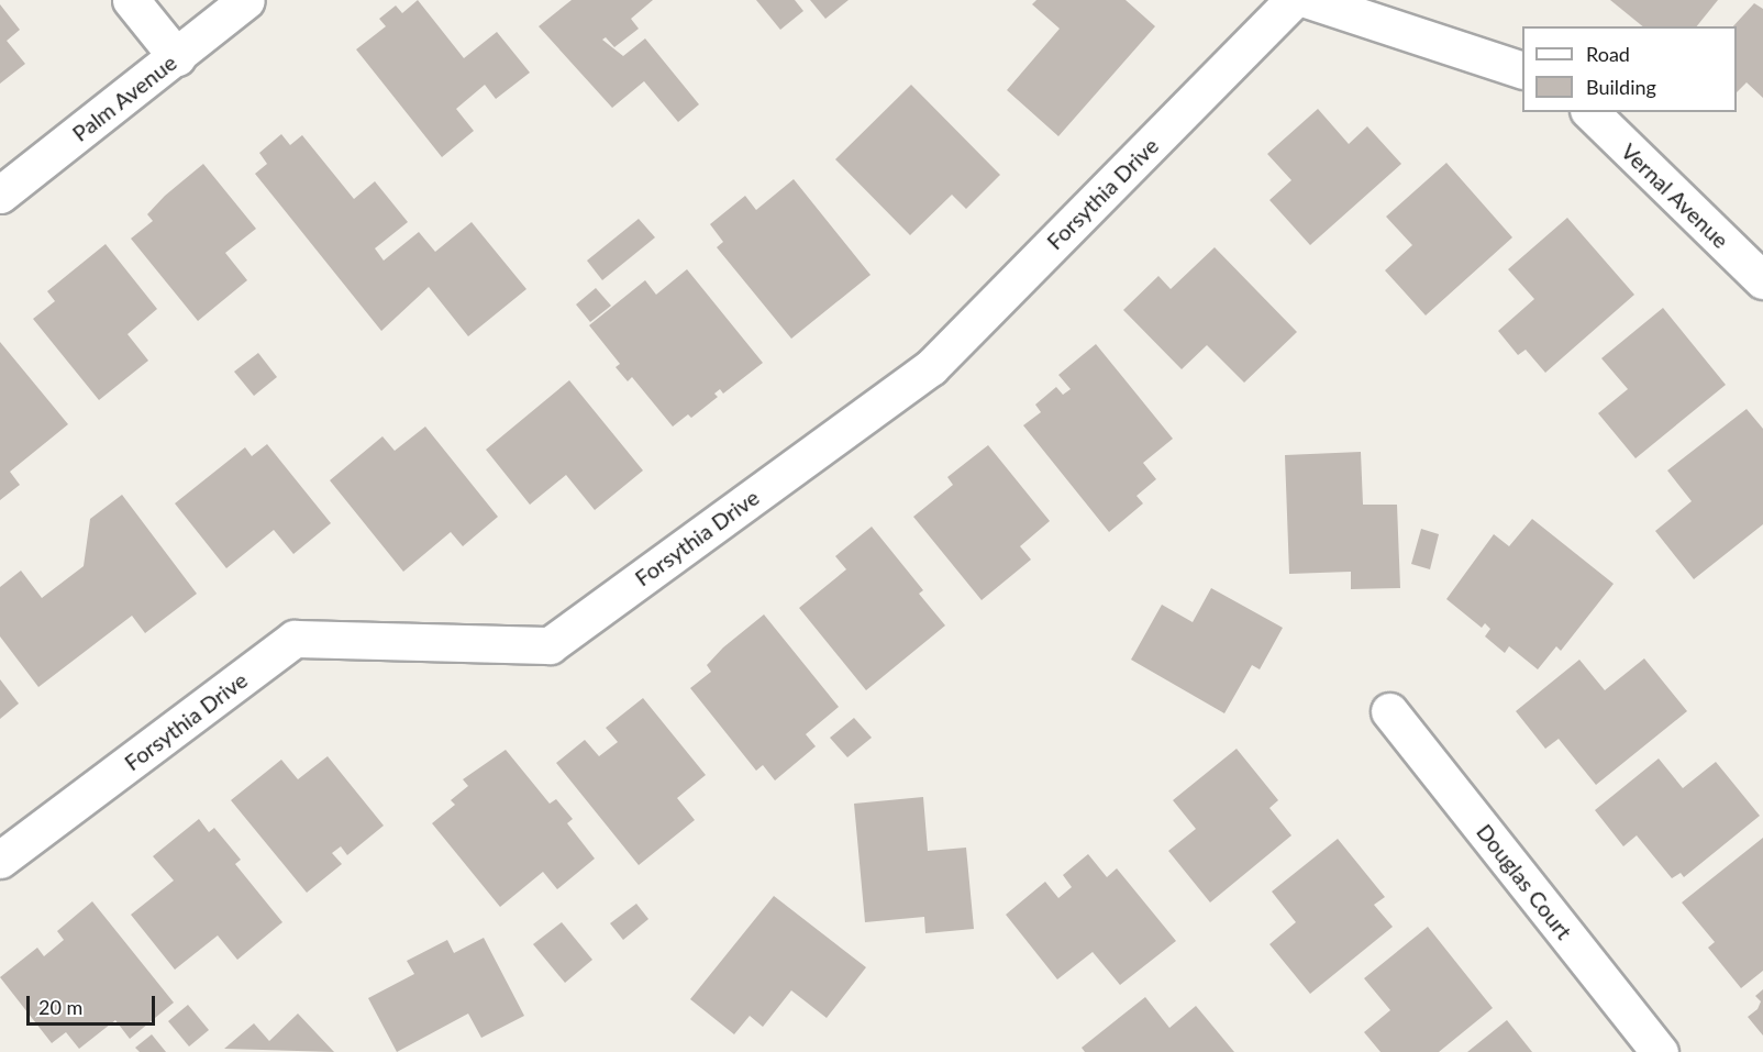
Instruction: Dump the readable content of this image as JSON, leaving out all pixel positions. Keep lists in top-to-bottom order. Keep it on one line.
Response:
{"streets":{"street":["Palm Avenue","Forsythia Drive","Vernal Avenue","Douglas Court"]},"legend":["Road","Building"],"scale_bar":"20 m"}
